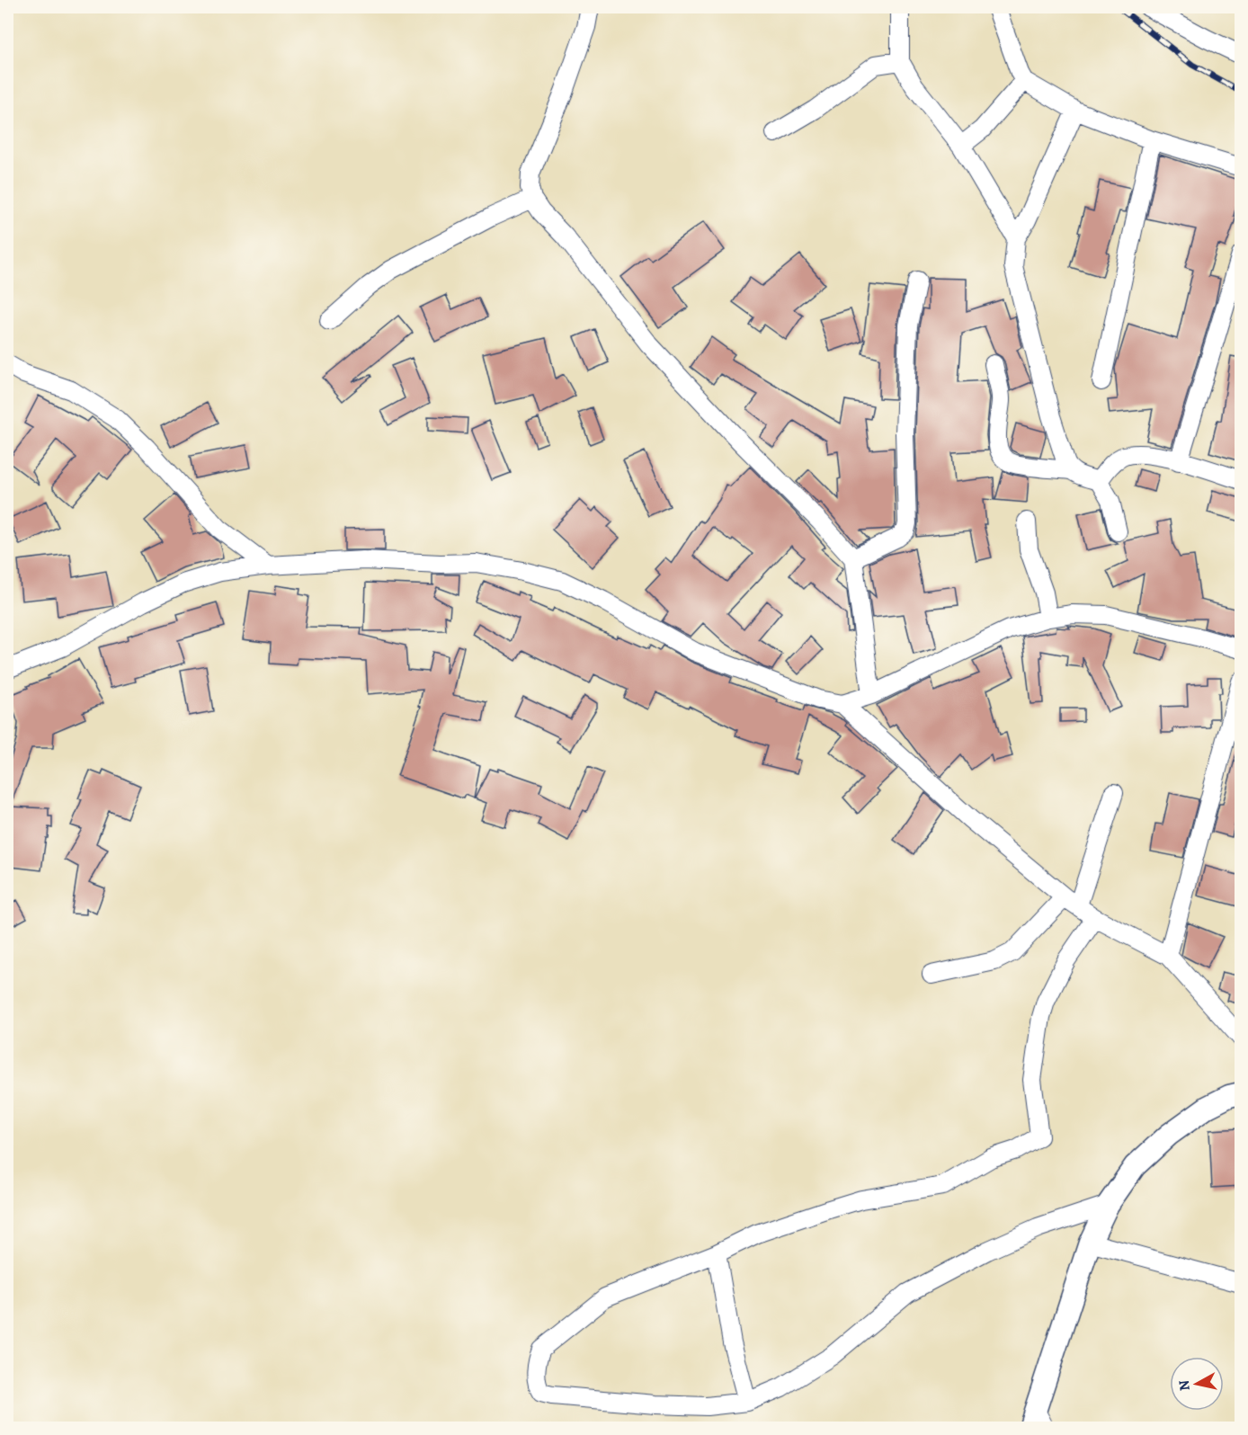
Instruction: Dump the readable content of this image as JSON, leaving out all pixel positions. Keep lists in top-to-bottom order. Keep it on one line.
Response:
{"north":"left"}
